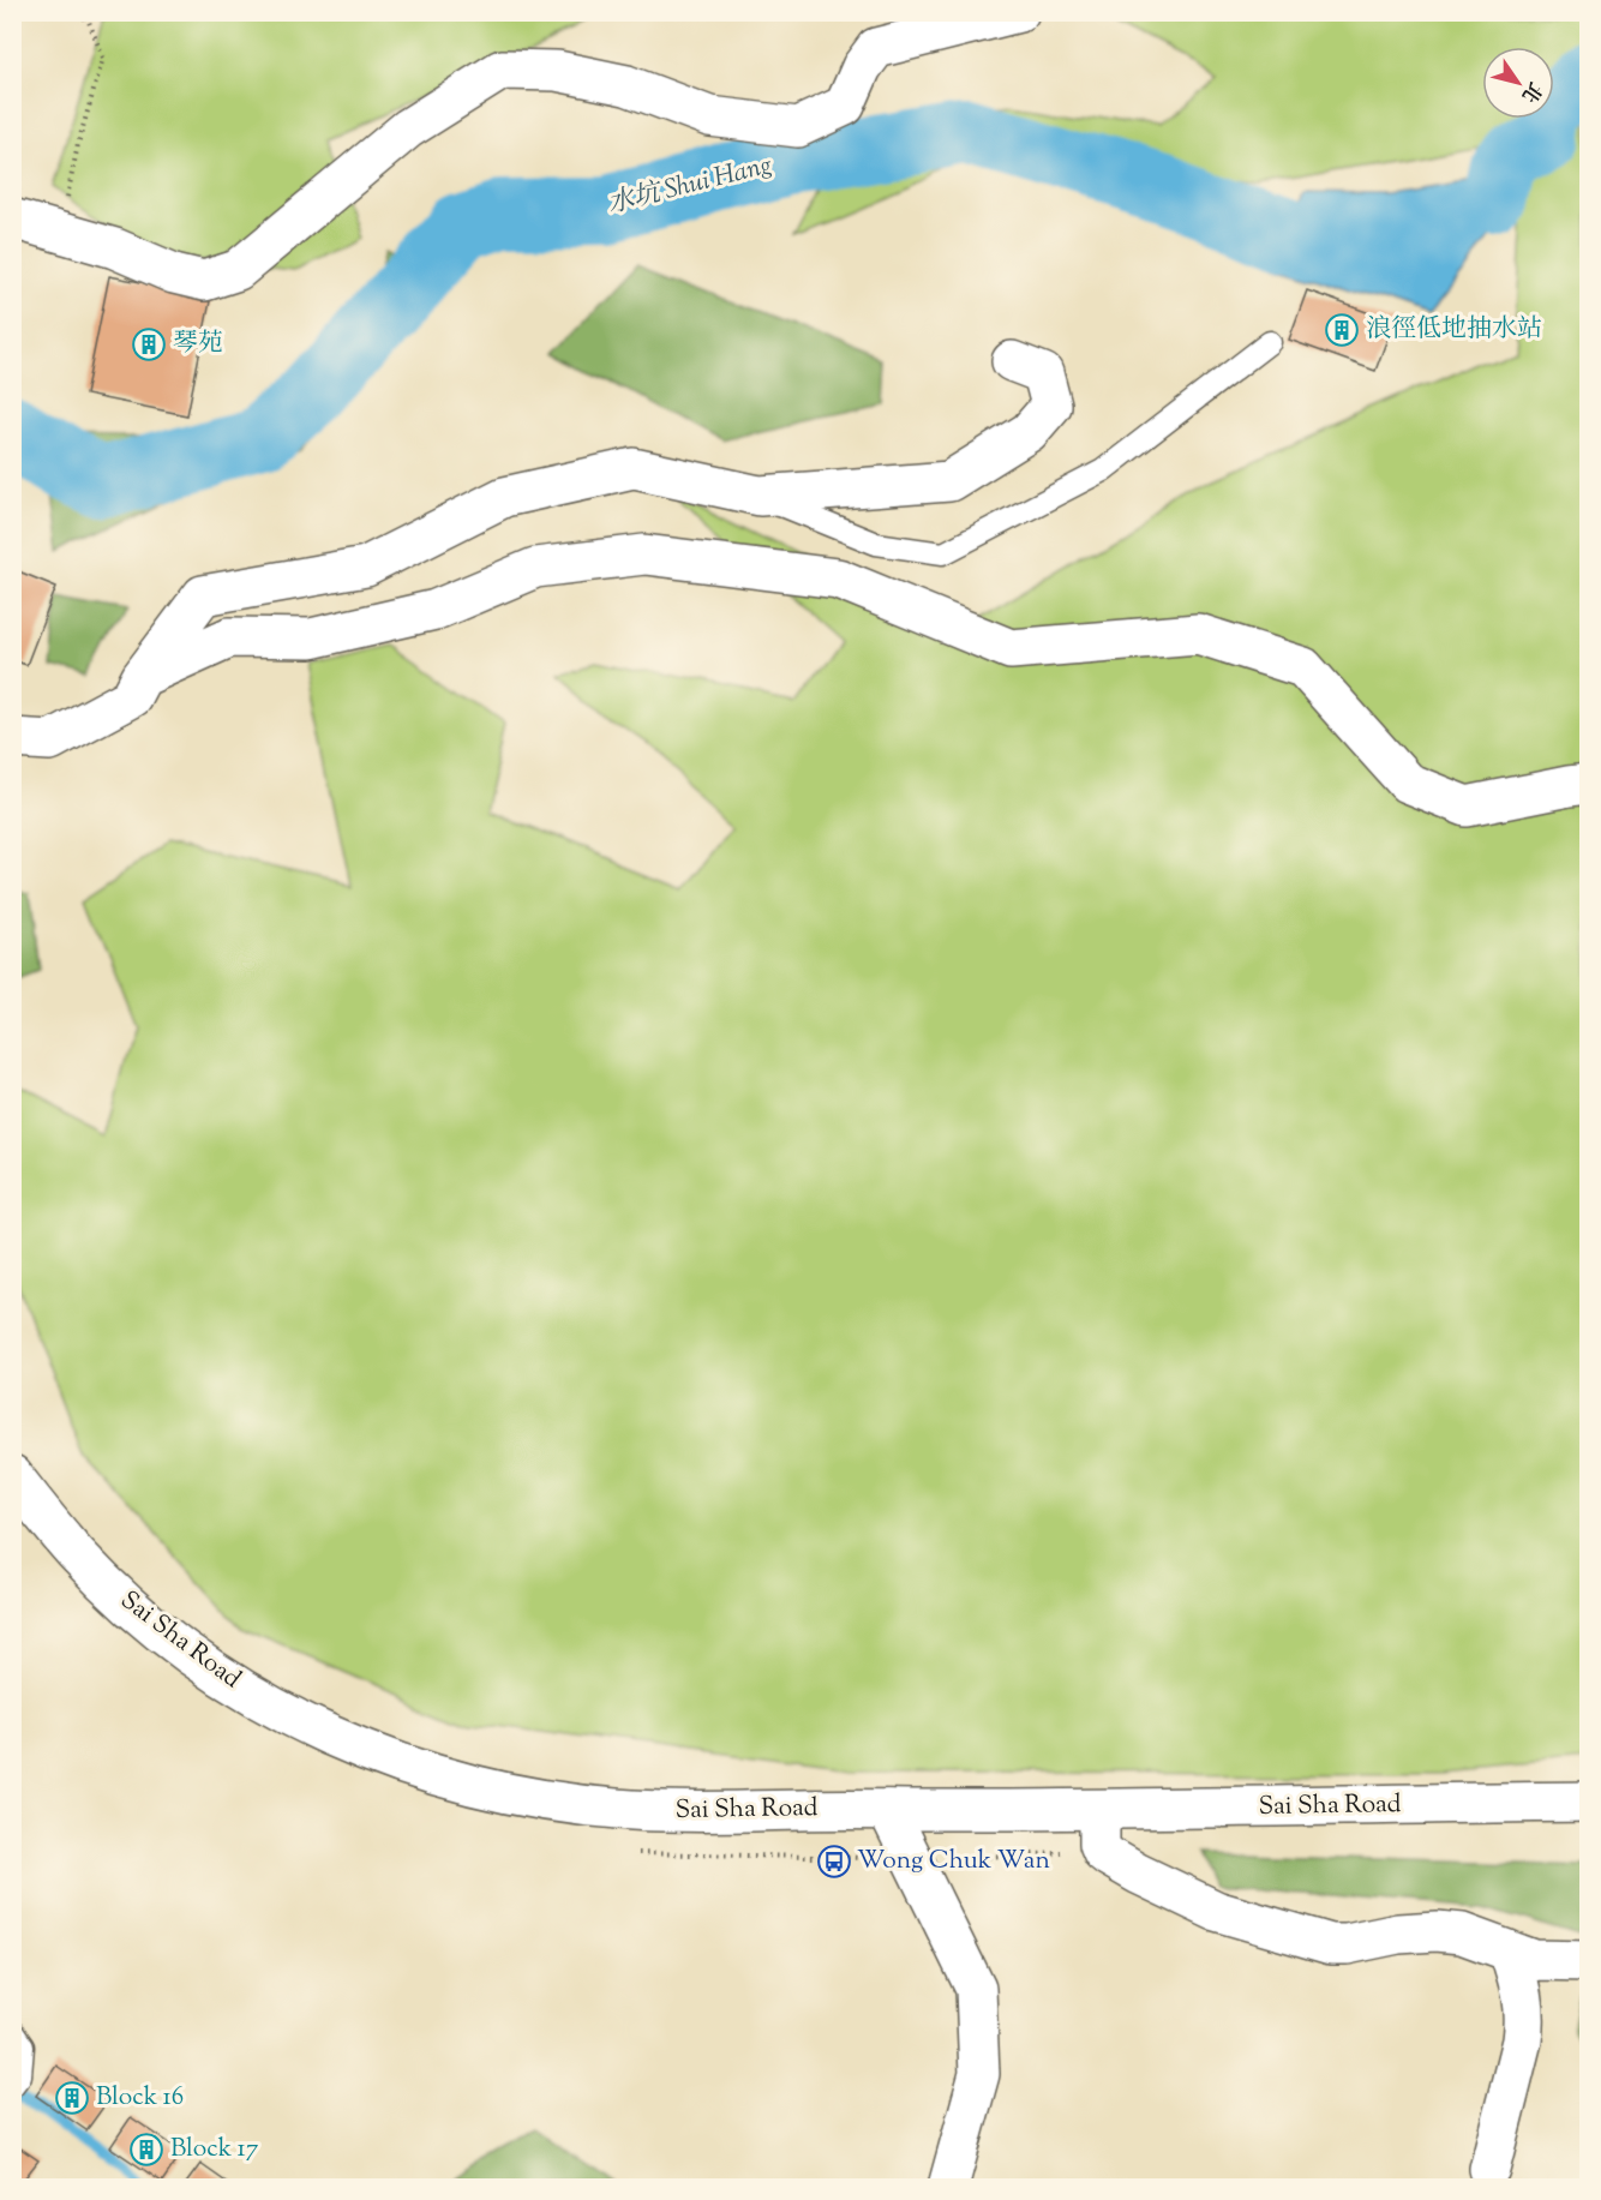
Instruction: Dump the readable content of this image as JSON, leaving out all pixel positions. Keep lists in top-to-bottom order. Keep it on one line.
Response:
{"streets":{"street":["Sai Sha Road"]},"water":["水坑 Shui Hang"],"places":{"building":["浪徑低地抽水站","琴苑","Block 16","Block 17"],"bus stop":["Wong Chuk Wan"]},"north":"bottom right"}
